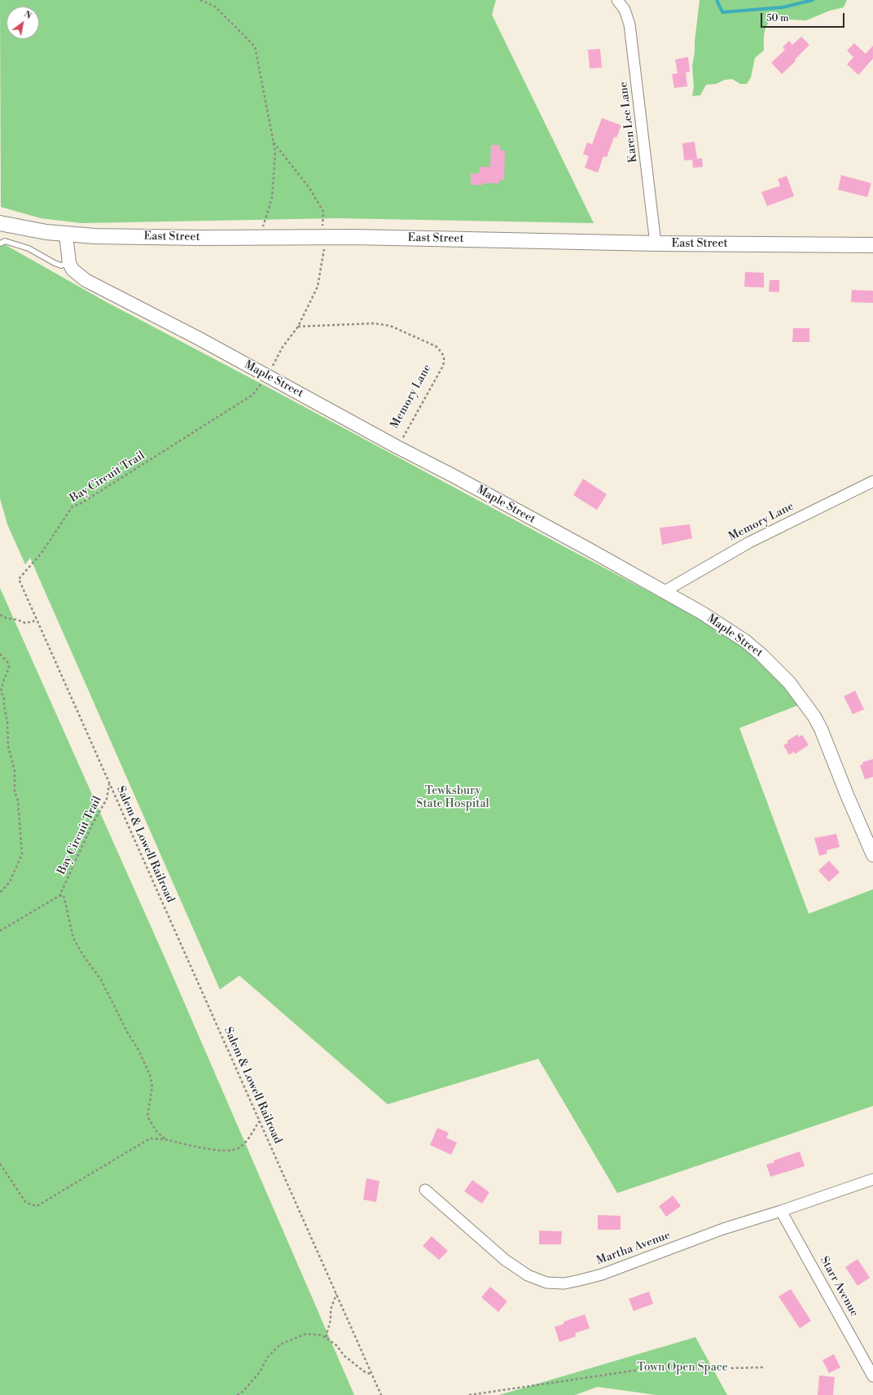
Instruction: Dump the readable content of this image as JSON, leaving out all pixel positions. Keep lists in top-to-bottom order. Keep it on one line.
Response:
{"streets":{"main road":["East Street"],"street":["Karen Lee Lane","Maple Street","Memory Lane","Martha Avenue","Starr Avenue"],"path":["Bay Circuit Trail","Salem & Lowell Railroad"]},"crossings":[["Karen Lee Lane","East Street"],["East Street","Bay Circuit Trail"],["Maple Street","Memory Lane"],["Maple Street","Bay Circuit Trail"],["Memory Lane","Bay Circuit Trail"],["Bay Circuit Trail","Salem & Lowell Railroad"],["Martha Avenue","Starr Avenue"]],"parks":["Tewksbury State Hospital","Town Open Space"],"scale_bar":"50 m","north":"top right"}
